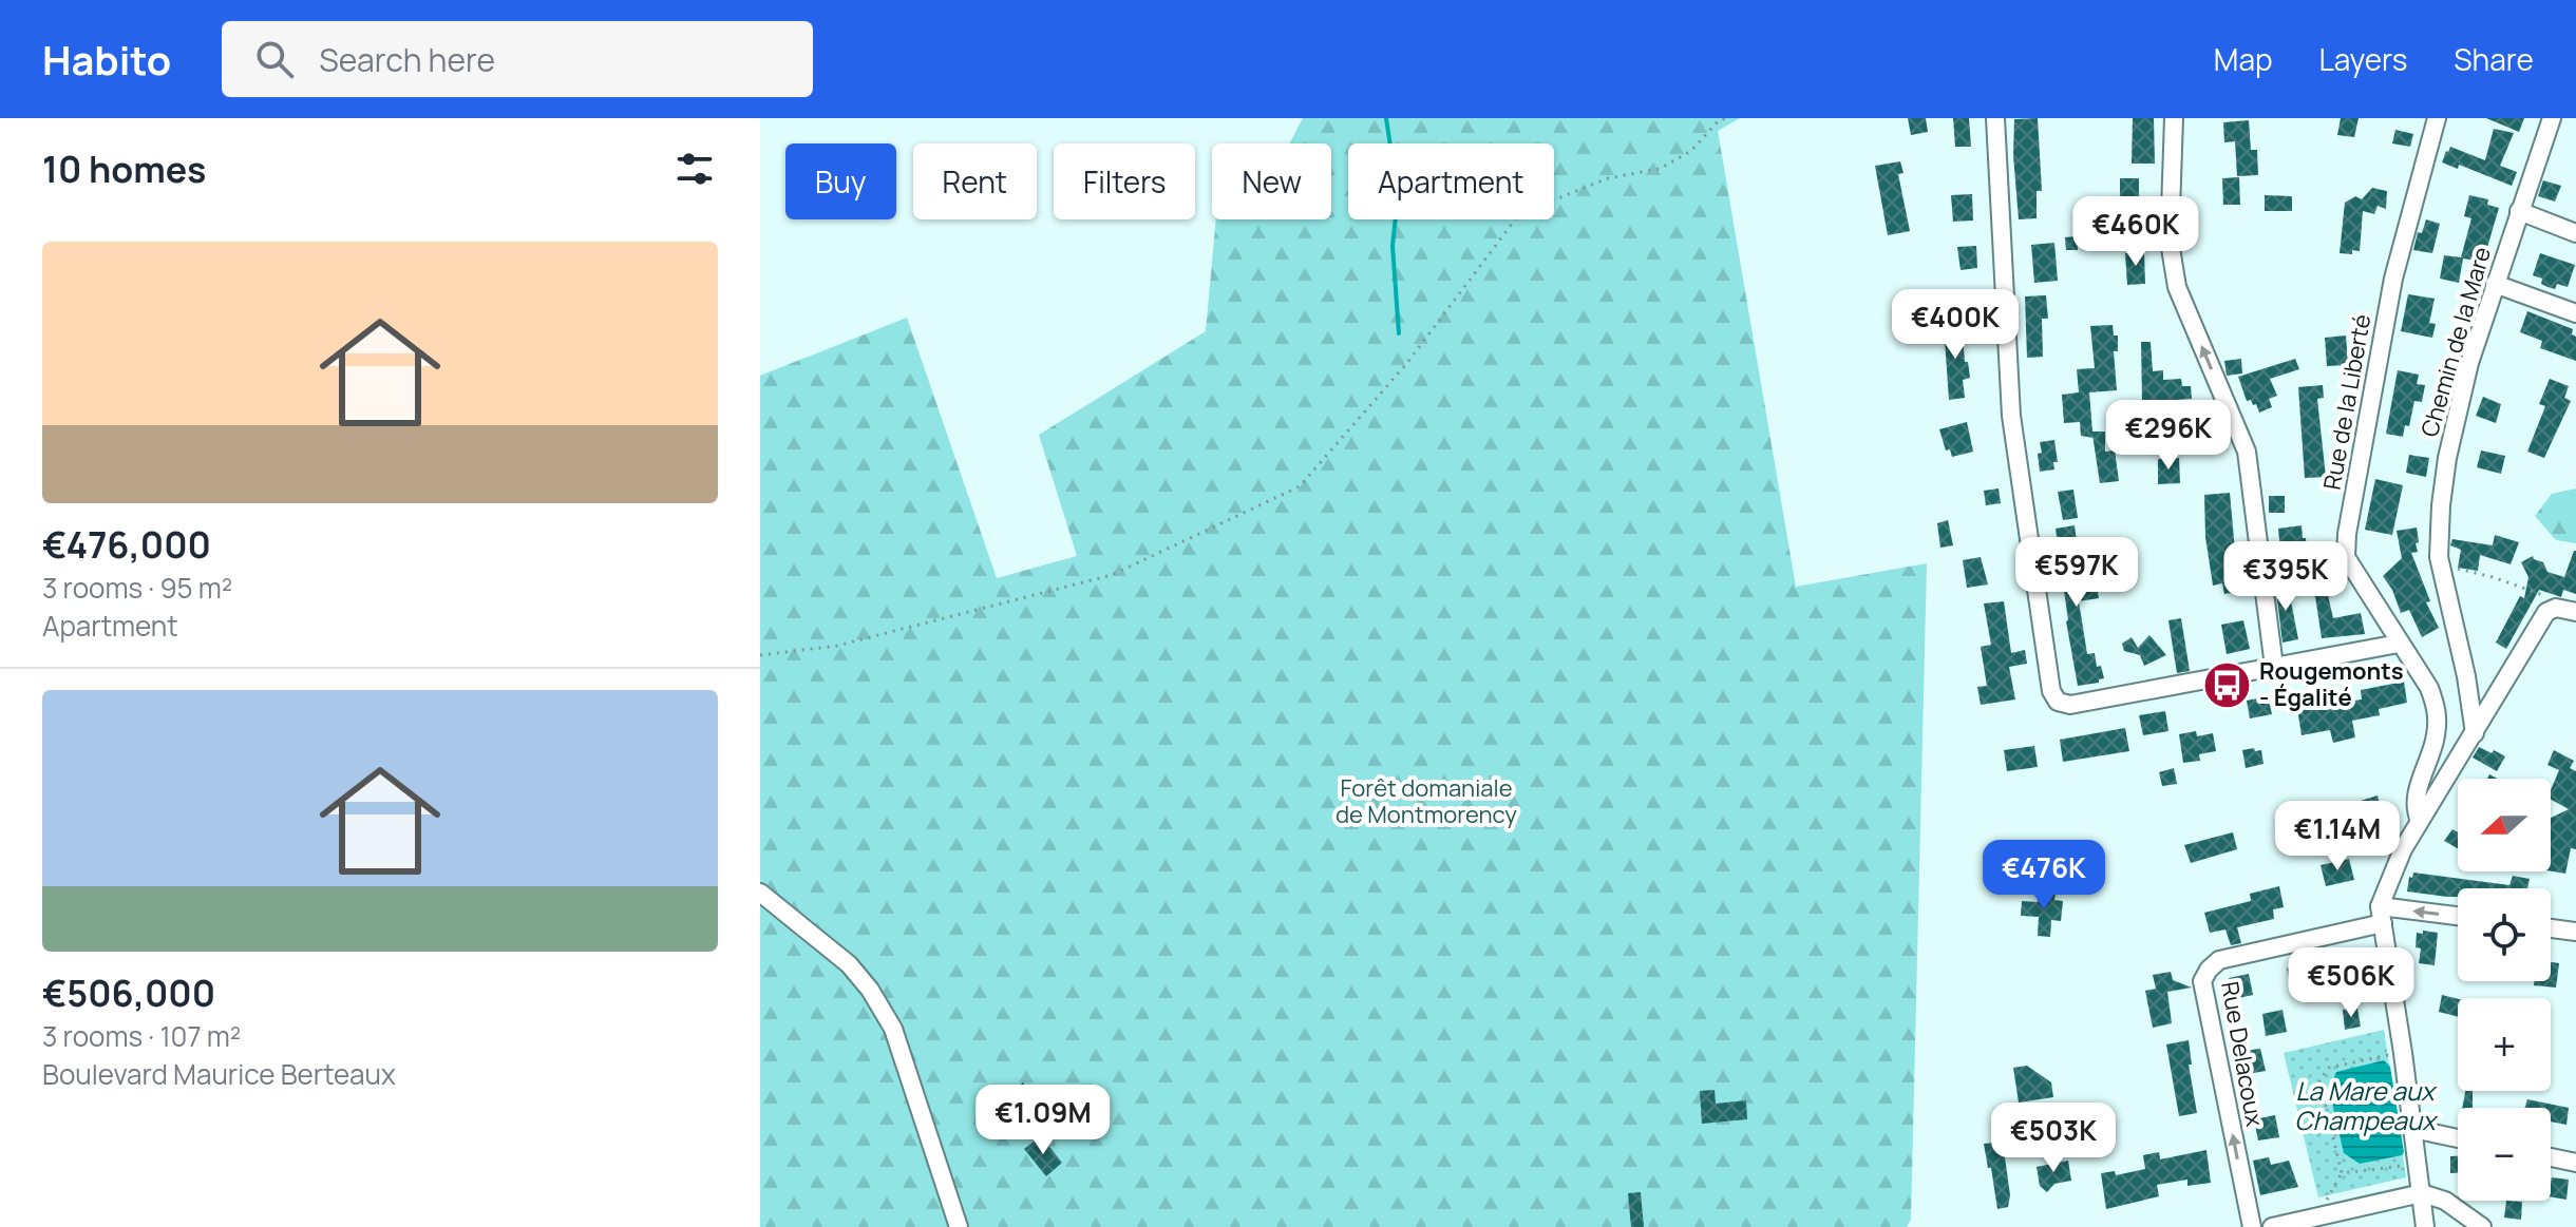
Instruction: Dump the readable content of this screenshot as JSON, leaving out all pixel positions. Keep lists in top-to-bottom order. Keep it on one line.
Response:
{"streets":{"street":["Chemin de la Mare","Rue de la Liberté","Rue Delacoux"]},"water":["La Mare aux Champeaux"],"parks":["Forêt domaniale de Montmorency"],"places":{"bus stop":["Rougemonts - Égalité"]},"north":"left","page":{"header":"Habito","search":"Search here","nav":["Map","Layers","Share"],"heading":"10 homes","chip":["Buy","Rent","Filters","New","Apartment"],"price":["€460K","€400K","€296K","€597K","€395K","€1.14M","€476K","€506K","€1.09M","€503K"],"list":[{"name":"€476,000","note":"3 rooms · 95 m² · Apartment"},{"name":"€506,000","note":"3 rooms · 107 m² · Boulevard Maurice Berteaux"}],"map_buttons":["+","−"]}}
